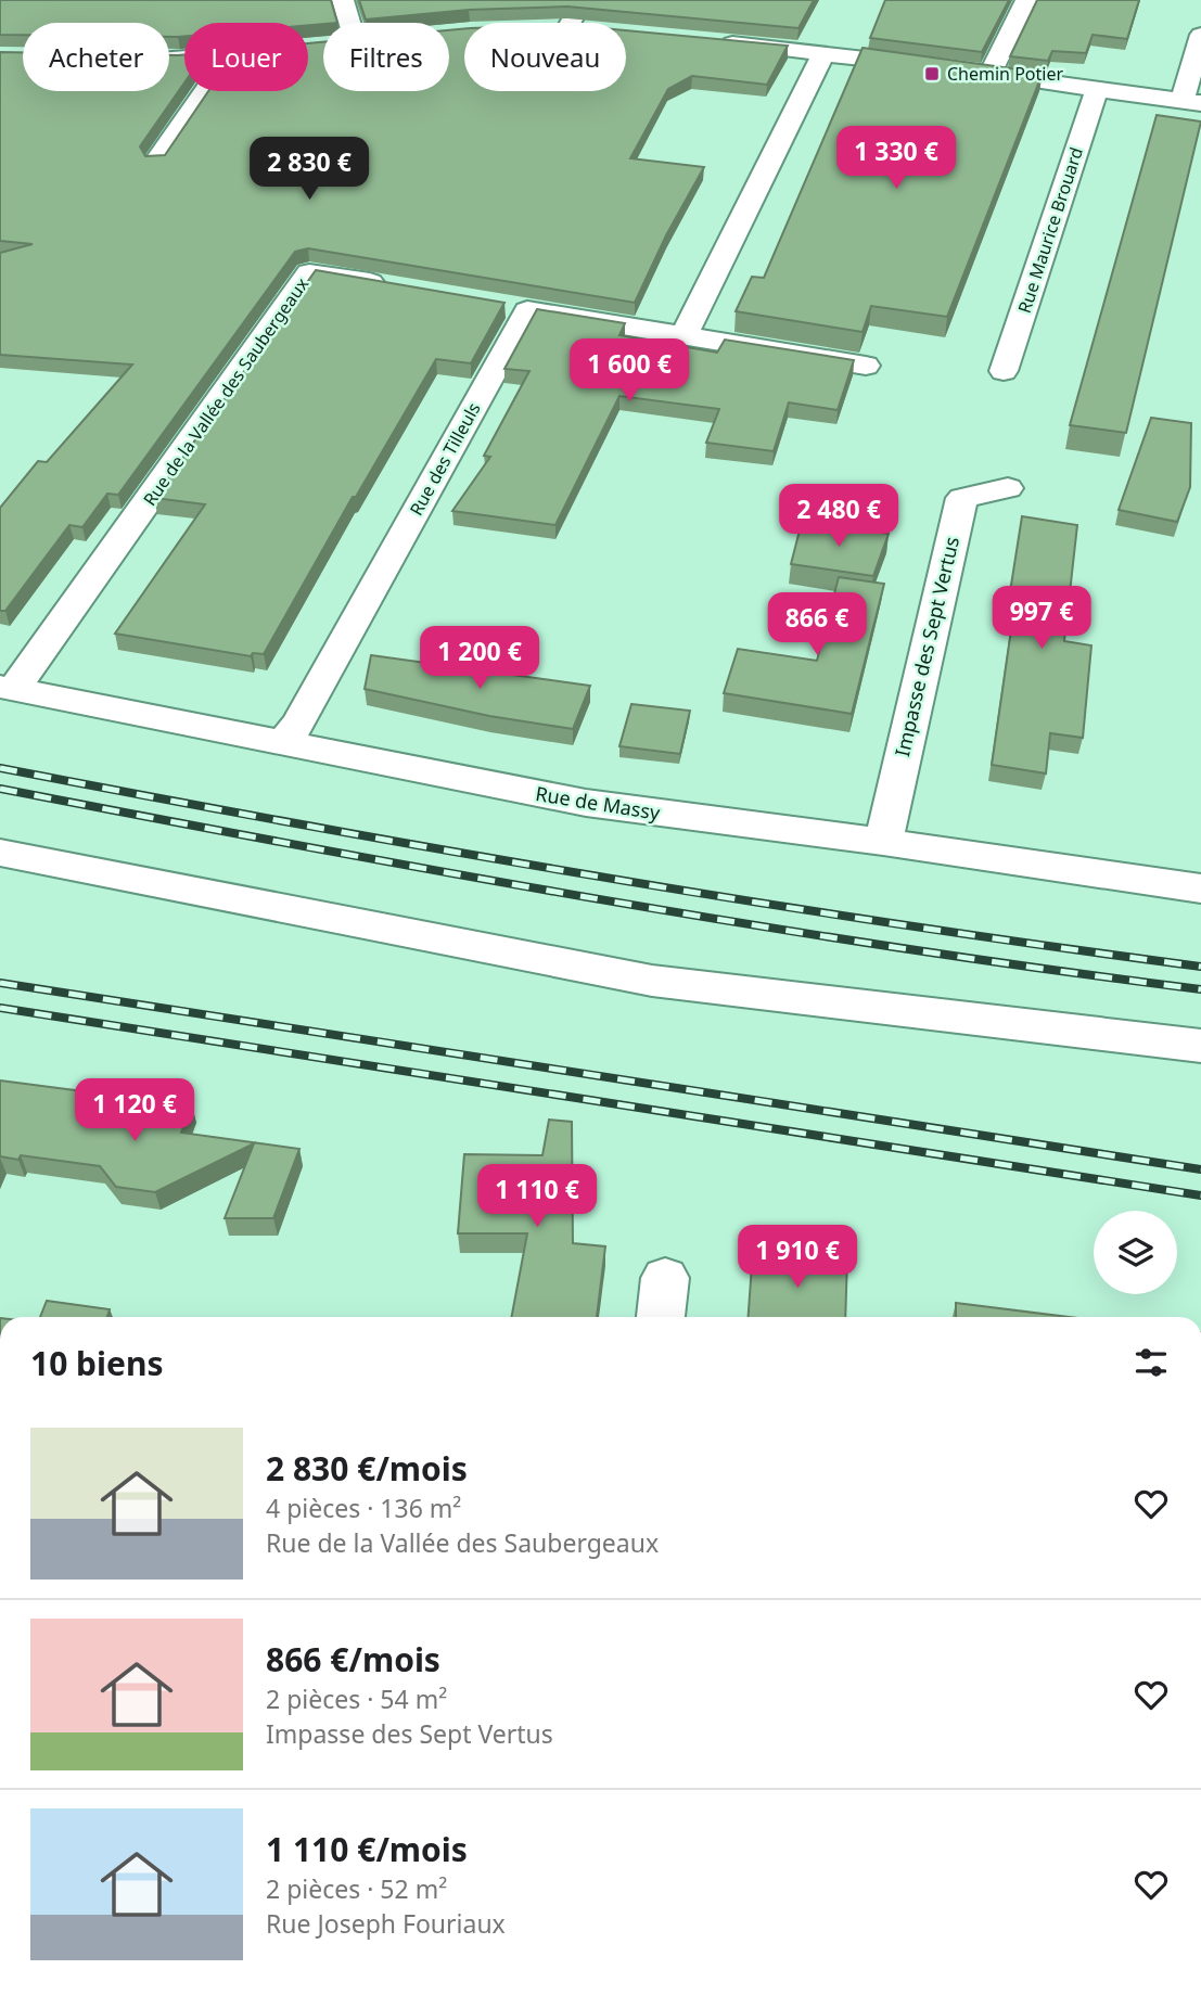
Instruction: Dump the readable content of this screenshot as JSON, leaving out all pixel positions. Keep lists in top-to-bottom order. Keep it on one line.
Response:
{"streets":{"street":["Rue Maurice Brouard","Rue de la Vallée des Saubergeaux","Rue des Tilleuls","Impasse des Sept Vertus","Rue de Massy"]},"crossings":[["Rue de la Vallée des Saubergeaux","Rue de Massy"],["Rue des Tilleuls","Rue de Massy"],["Impasse des Sept Vertus","Rue de Massy"]],"places":{"transit":["Chemin Potier"]},"page":{"chip":["Acheter","Louer","Filtres","Nouveau"],"price":["1 330 €","2 830 €","1 600 €","2 480 €","997 €","866 €","1 200 €","1 120 €","1 110 €","1 910 €"],"heading":"10 biens","list":[{"name":"2 830 €/mois","note":"4 pièces · 136 m² · Rue de la Vallée des Saubergeaux"},{"name":"866 €/mois","note":"2 pièces · 54 m² · Impasse des Sept Vertus"},{"name":"1 110 €/mois","note":"2 pièces · 52 m² · Rue Joseph Fouriaux"}]}}
